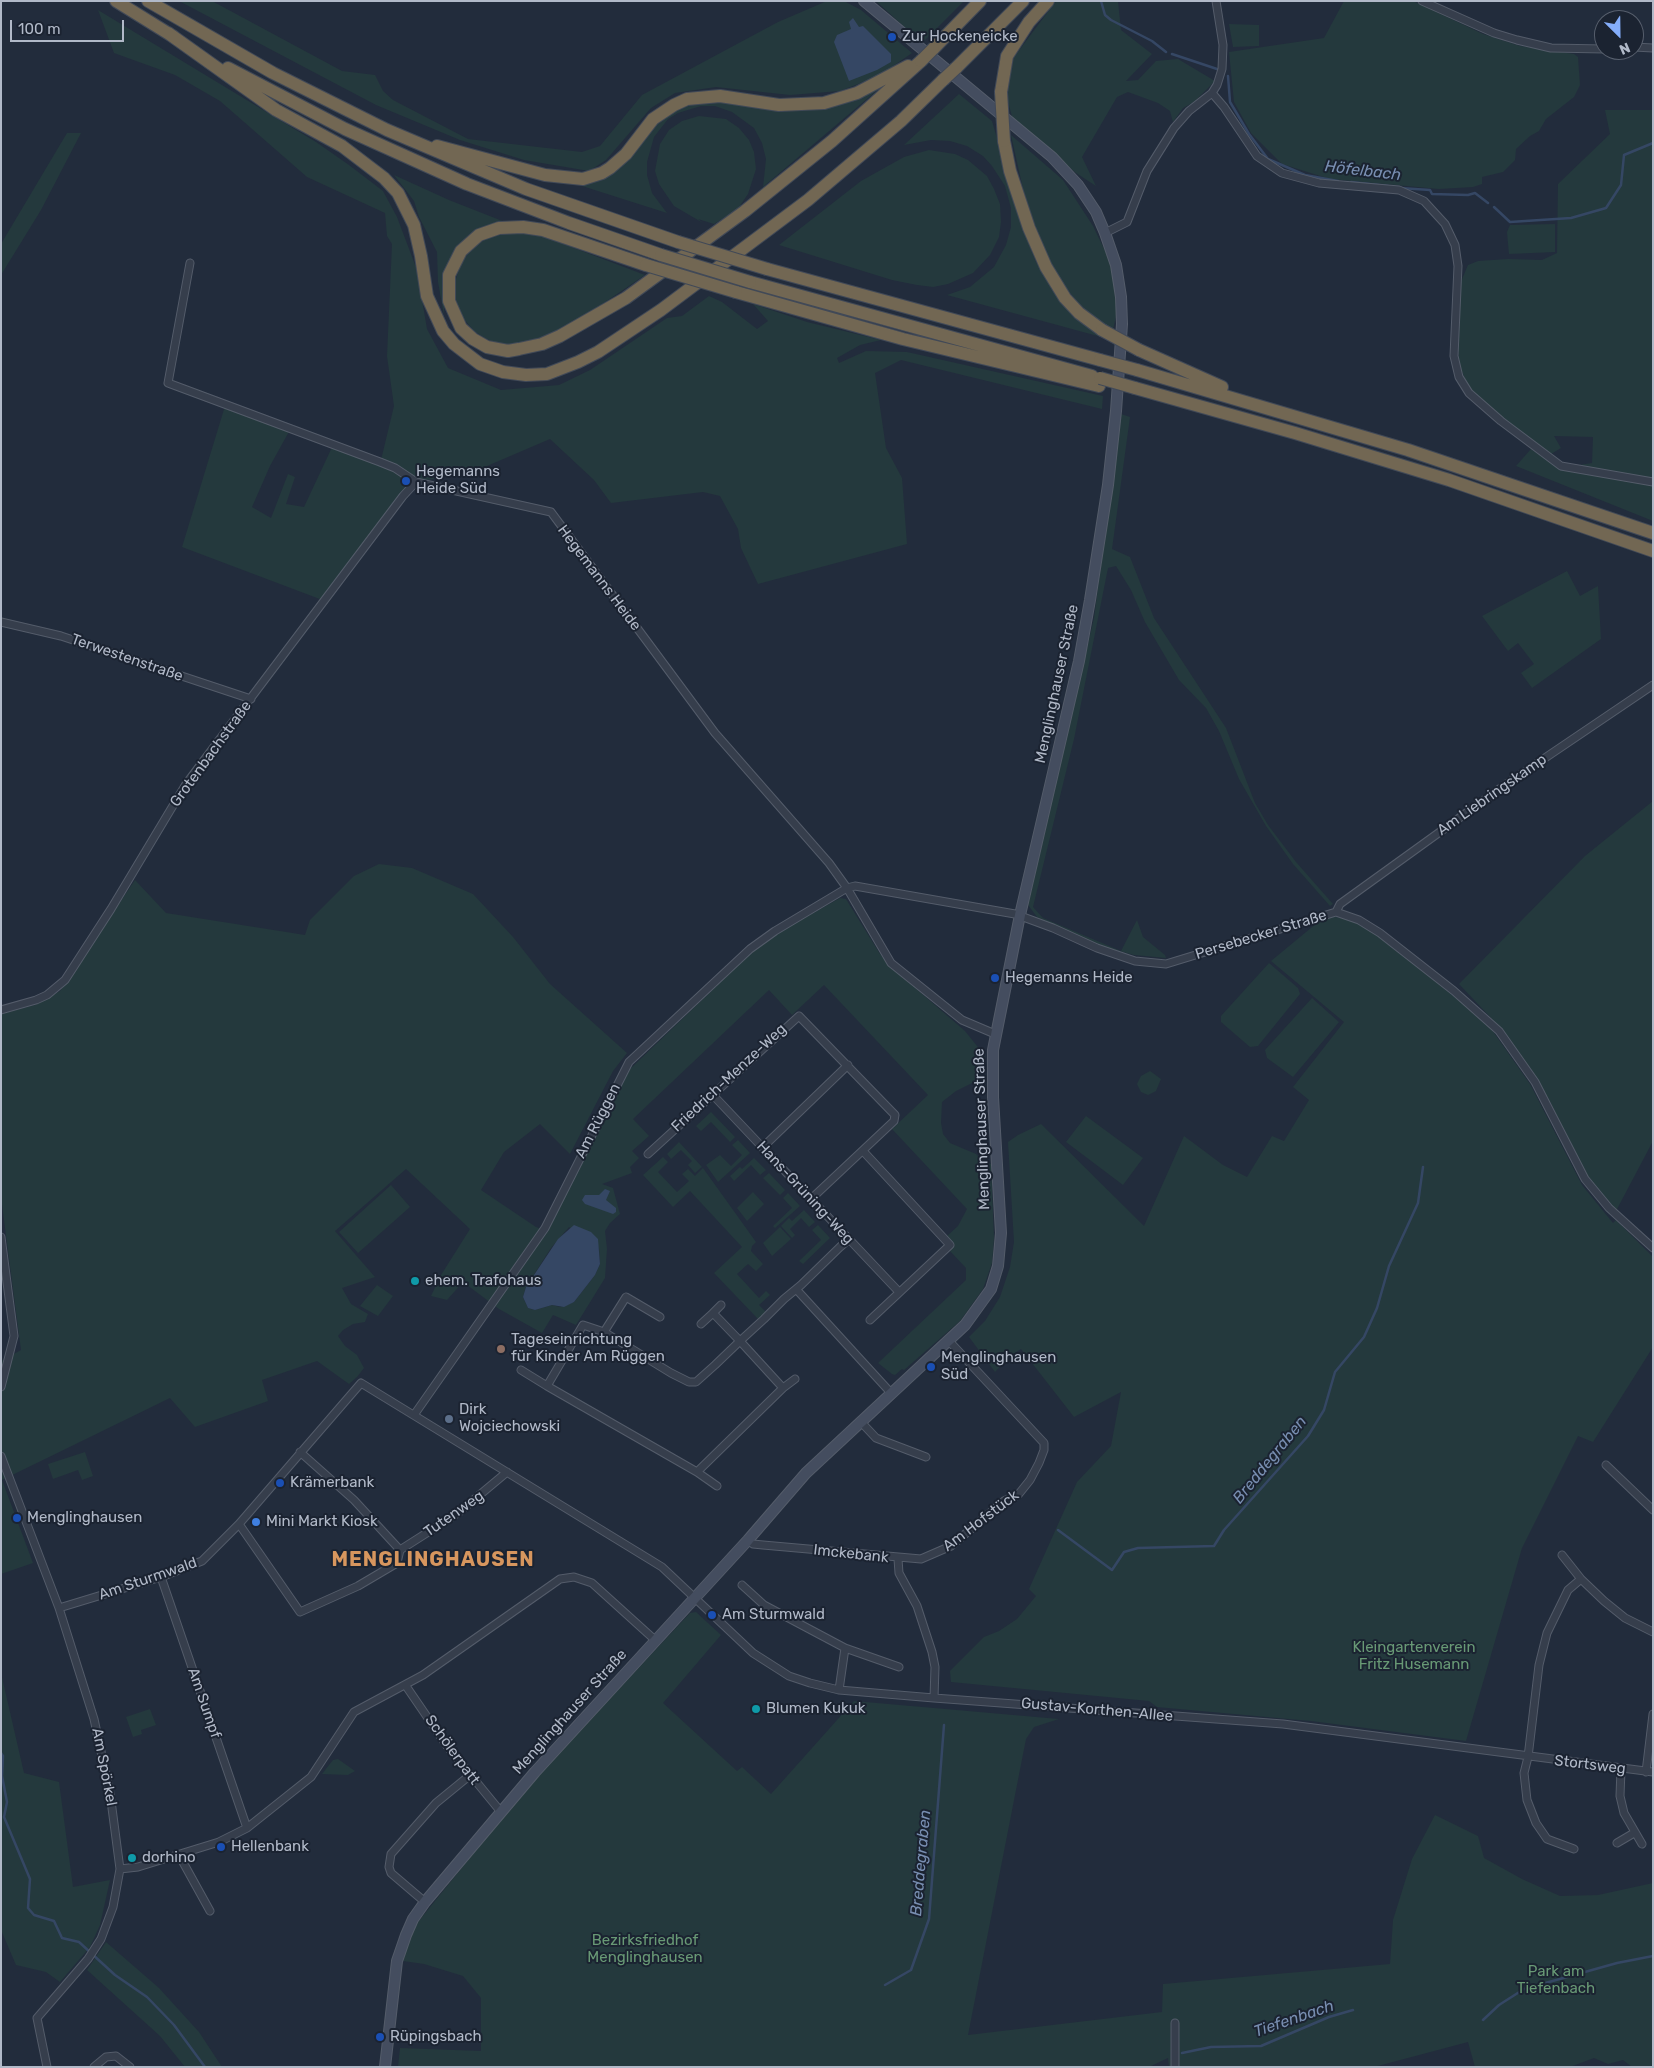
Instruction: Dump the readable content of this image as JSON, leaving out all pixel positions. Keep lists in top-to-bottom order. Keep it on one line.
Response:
{"streets":{"street":["Hegemanns Heide","Terwestenstraße","Menglinghauser Straße","Grotenbachstraße","Am Liebringskamp","Persebecker Straße","Friedrich-Menze-Weg","Am Rüggen","Hans-Grüning-Weg","Tutenweg","Am Hofstück","Imckebank","Am Sturmwald","Am Sumpf","Gustav-Korthen-Allee","Schölerpatt","Stortsweg","Am Spörkel"]},"crossings":[["Hegemanns Heide","Menglinghauser Straße"],["Hegemanns Heide","Grotenbachstraße"],["Hegemanns Heide","Persebecker Straße"],["Hegemanns Heide","Am Rüggen"],["Terwestenstraße","Grotenbachstraße"],["Menglinghauser Straße","Persebecker Straße"],["Menglinghauser Straße","Am Hofstück"],["Menglinghauser Straße","Imckebank"],["Menglinghauser Straße","Am Sturmwald"],["Menglinghauser Straße","Gustav-Korthen-Allee"],["Menglinghauser Straße","Schölerpatt"],["Am Liebringskamp","Persebecker Straße"],["Persebecker Straße","Am Rüggen"],["Friedrich-Menze-Weg","Hans-Grüning-Weg"],["Am Rüggen","Am Sturmwald"],["Tutenweg","Am Sturmwald"],["Am Hofstück","Imckebank"],["Imckebank","Gustav-Korthen-Allee"],["Am Sturmwald","Am Sumpf"],["Am Sturmwald","Gustav-Korthen-Allee"],["Am Sturmwald","Am Spörkel"],["Gustav-Korthen-Allee","Stortsweg"]],"districts":["MENGLINGHAUSEN"],"water":["Höfelbach","Breddegraben","Tiefenbach"],"parks":["Kleingartenverein Fritz Husemann","Bezirksfriedhof Menglinghausen","Park am Tiefenbach"],"places":["Zur Hockeneicke","Hegemanns Heide Süd","Hegemanns Heide","ehem. Trafohaus","Tageseinrichtung für Kinder Am Rüggen","Menglinghausen Süd","Dirk Wojciechowski","Krämerbank","Menglinghausen","Mini Markt Kiosk","Am Sturmwald","Blumen Kukuk","Hellenbank","dorhino","Rüpingsbach"],"scale_bar":"100 m","north":"bottom right"}
